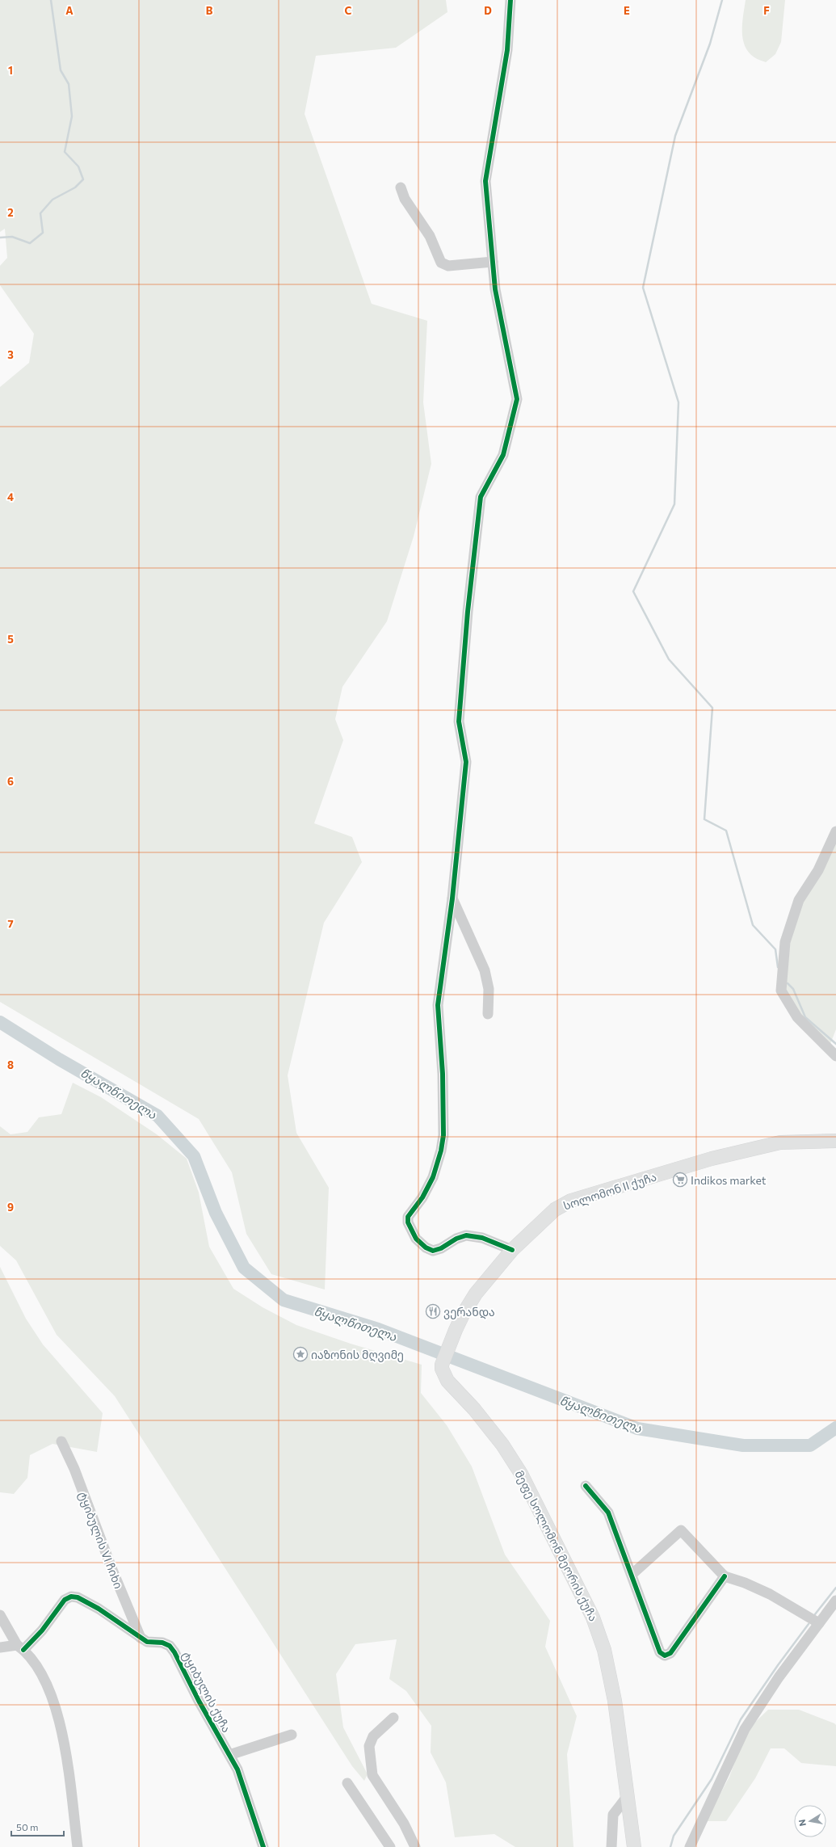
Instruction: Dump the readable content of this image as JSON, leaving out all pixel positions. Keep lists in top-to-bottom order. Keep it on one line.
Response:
{"streets":{"main road":["სოლომონ II ქუჩა","მეფე სოლომონ მეორის ქუჩა"],"street":["ტყიბულის VI ჩიხი","ტყიბულის ქუჩა"]},"crossings":[["სოლომონ II ქუჩა","მეფე სოლომონ მეორის ქუჩა"],["ტყიბულის VI ჩიხი","ტყიბულის ქუჩა"]],"water":["წყალწითელა"],"places":{"supermarket":["Indikos market"],"restaurant":["ვერანდა"],"place":["იაზონის მღვიმე"]},"scale_bar":"50 m","north":"left","grid":{"columns":["A","B","C","D","E","F"],"rows":["1","2","3","4","5","6","7","8","9"]}}
